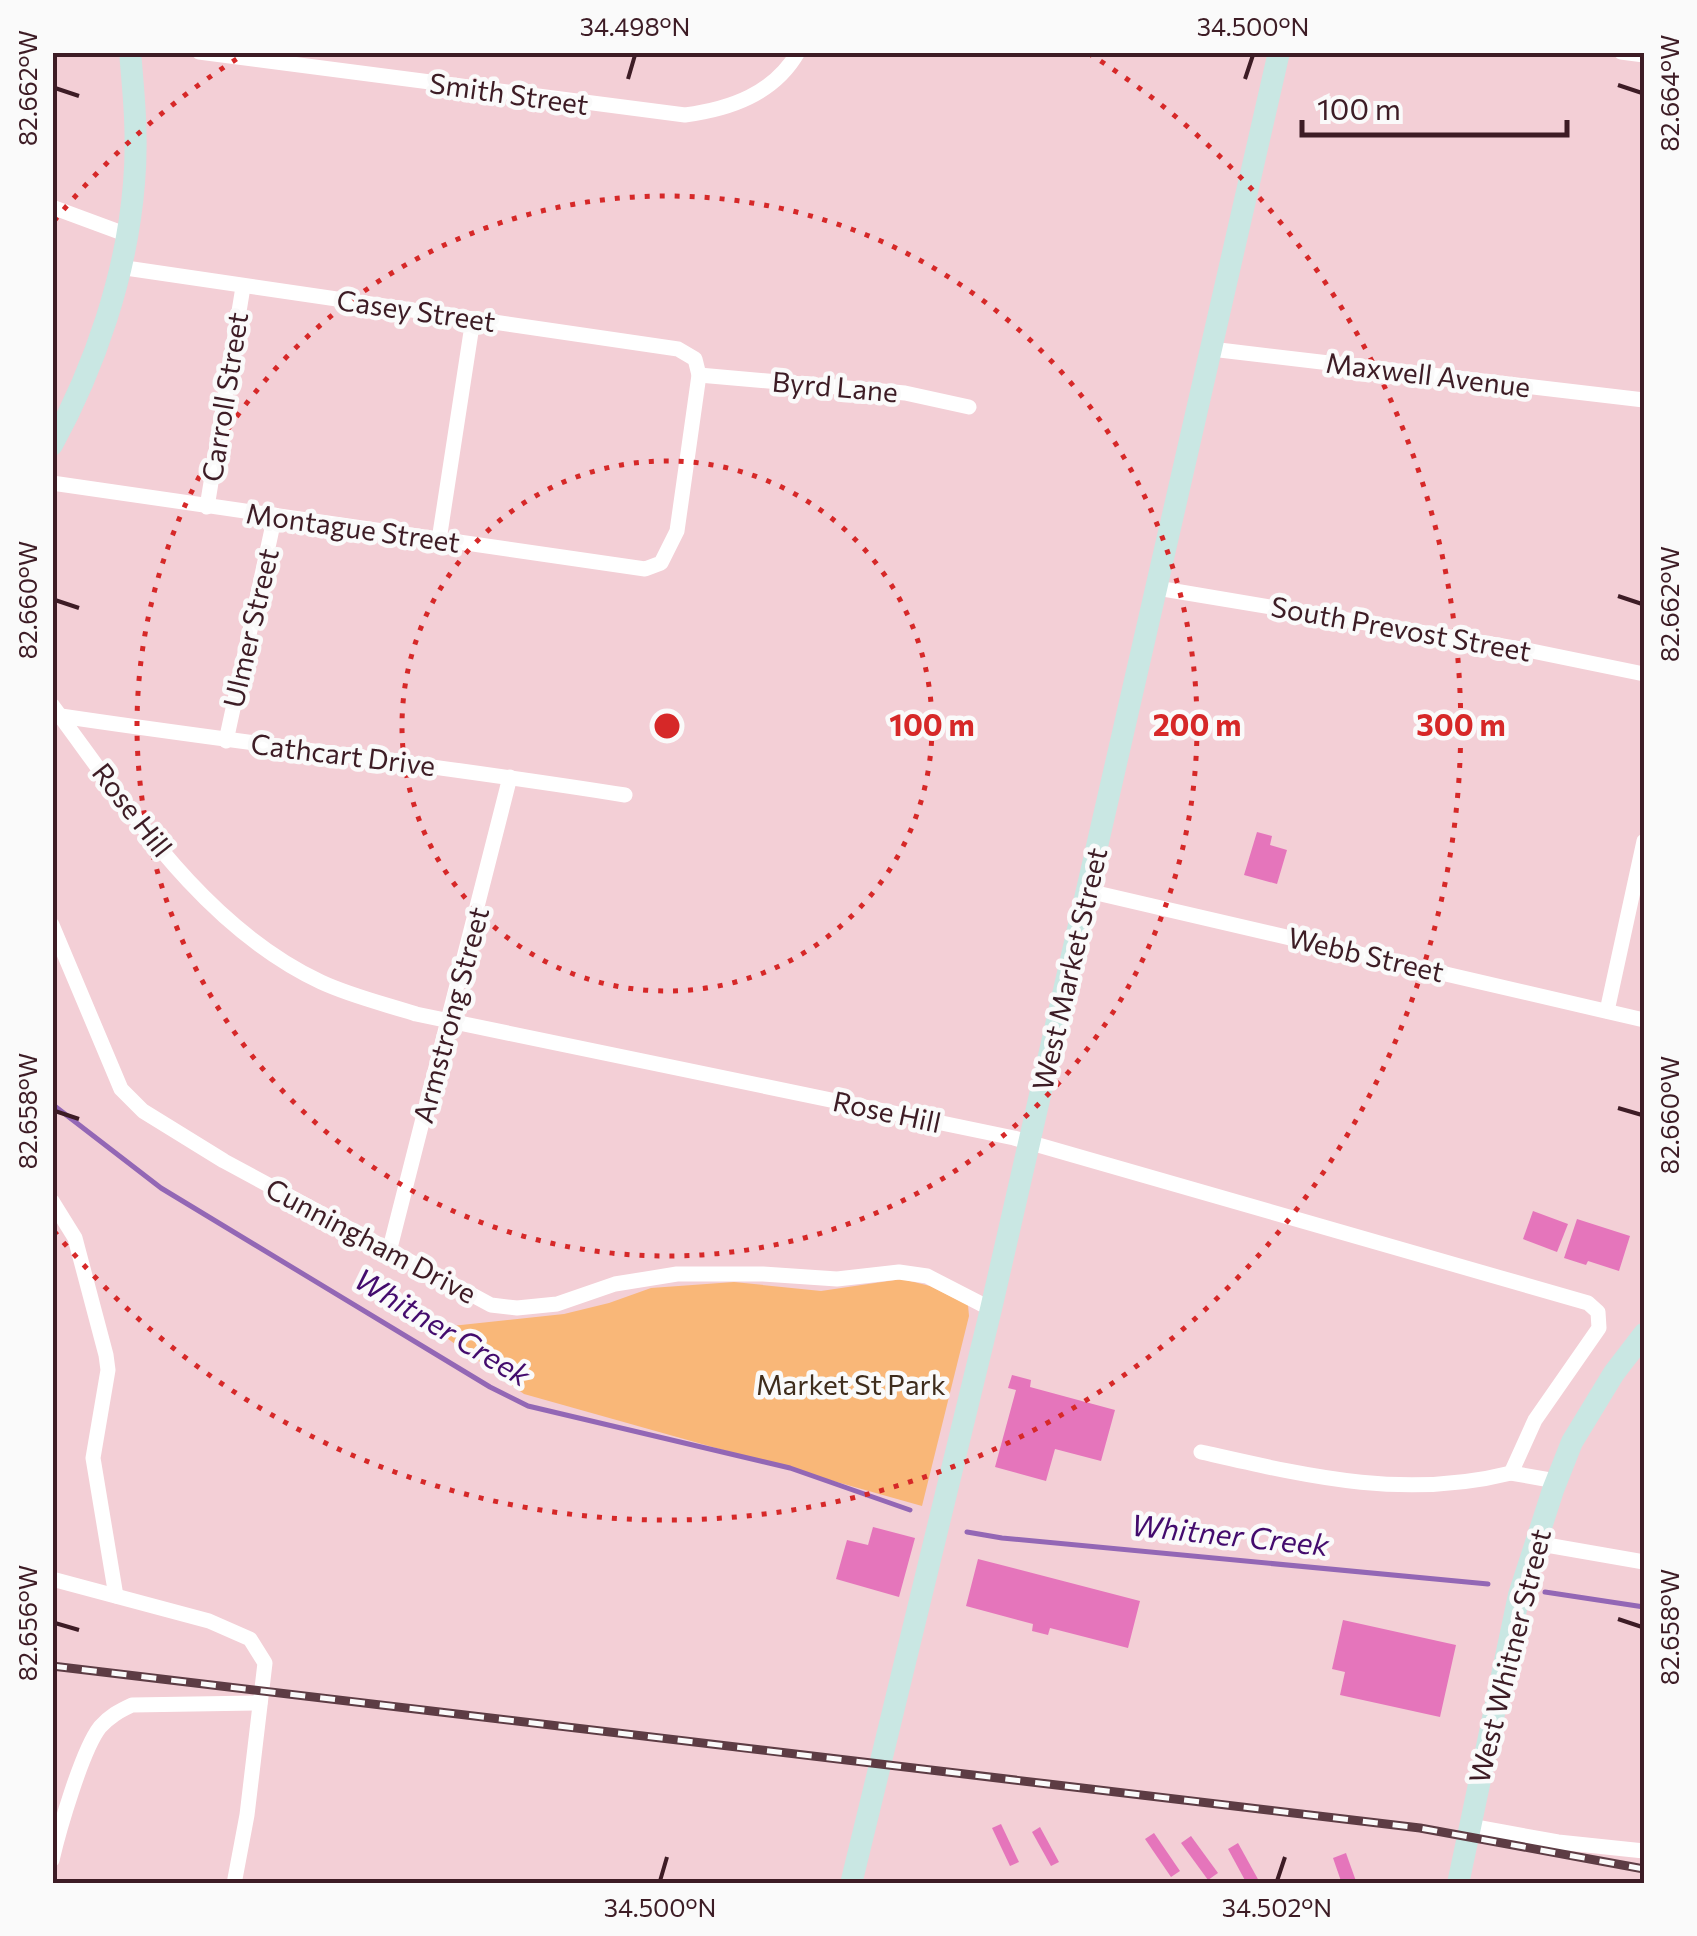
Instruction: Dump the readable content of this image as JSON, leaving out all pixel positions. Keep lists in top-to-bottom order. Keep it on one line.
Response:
{"streets":{"street":["Smith Street","Casey Street","Maxwell Avenue","Byrd Lane","Carroll Street","Montague Street","Ulmer Street","South Prevost Street","Cathcart Drive","Rose Hill","Webb Street","West Market Street","Armstrong Street","Cunningham Drive","West Whitner Street"]},"crossings":[["Casey Street","Byrd Lane"],["Casey Street","Carroll Street"],["Casey Street","Montague Street"],["Maxwell Avenue","West Market Street"],["Byrd Lane","Montague Street"],["Carroll Street","Montague Street"],["Montague Street","Ulmer Street"],["Ulmer Street","Cathcart Drive"],["South Prevost Street","West Market Street"],["Cathcart Drive","Rose Hill"],["Cathcart Drive","Armstrong Street"],["Rose Hill","West Market Street"],["Rose Hill","Armstrong Street"],["Webb Street","West Market Street"],["West Market Street","Cunningham Drive"],["Armstrong Street","Cunningham Drive"]],"water":["Whitner Creek"],"parks":["Market St Park"],"scale_bar":"100 m","coordinates":["34.498°N","34.500°N","82.662°W","82.664°W","82.660°W","82.658°W","82.656°W","34.502°N"],"rings":["100 m","200 m","300 m"]}
